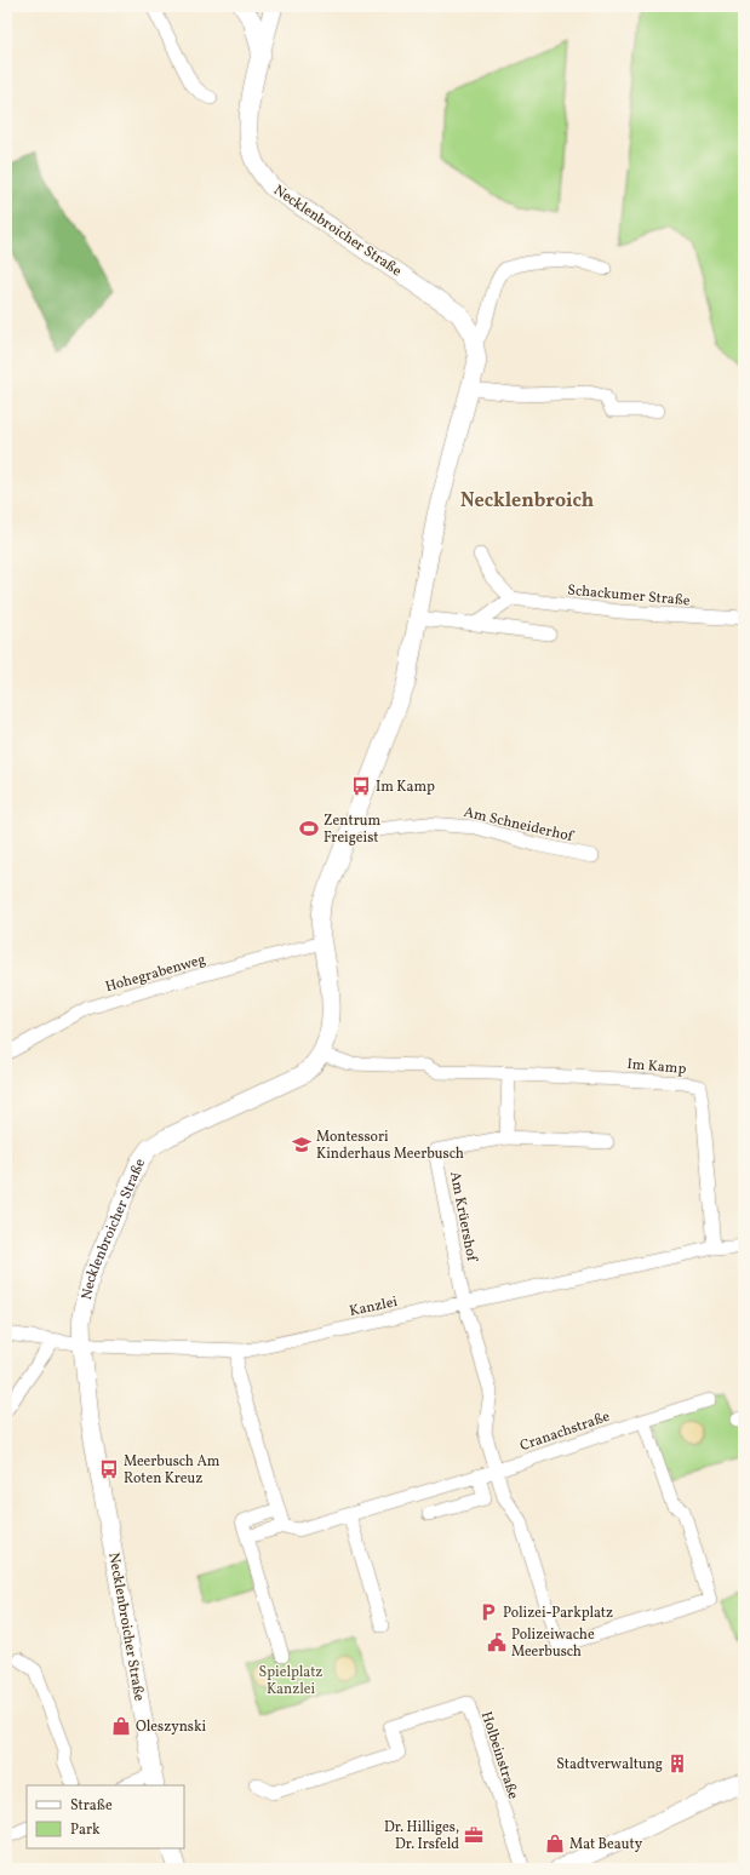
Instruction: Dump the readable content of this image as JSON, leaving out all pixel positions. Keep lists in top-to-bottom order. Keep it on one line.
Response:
{"streets":{"main road":["Necklenbroicher Straße"],"street":["Schackumer Straße","Am Schneiderhof","Hohegrabenweg","Im Kamp","Am Krüershof","Kanzlei","Cranachstraße","Holbeinstraße"]},"crossings":[["Necklenbroicher Straße","Am Schneiderhof"],["Necklenbroicher Straße","Hohegrabenweg"],["Necklenbroicher Straße","Im Kamp"],["Necklenbroicher Straße","Kanzlei"],["Im Kamp","Kanzlei"],["Am Krüershof","Kanzlei"]],"districts":["Necklenbroich"],"parks":["Spielplatz Kanzlei"],"places":{"bus stop":["Im Kamp","Meerbusch Am Roten Kreuz"],"sports":["Zentrum Freigeist"],"school or university":["Montessori Kinderhaus Meerbusch"],"parking":["Polizei-Parkplatz"],"public building":["Polizeiwache Meerbusch"],"shop":["Oleszynski","Mat Beauty"],"building":["Stadtverwaltung"],"office":["Dr. Hilliges, Dr. Irsfeld"]},"legend":["Straße","Park"]}
